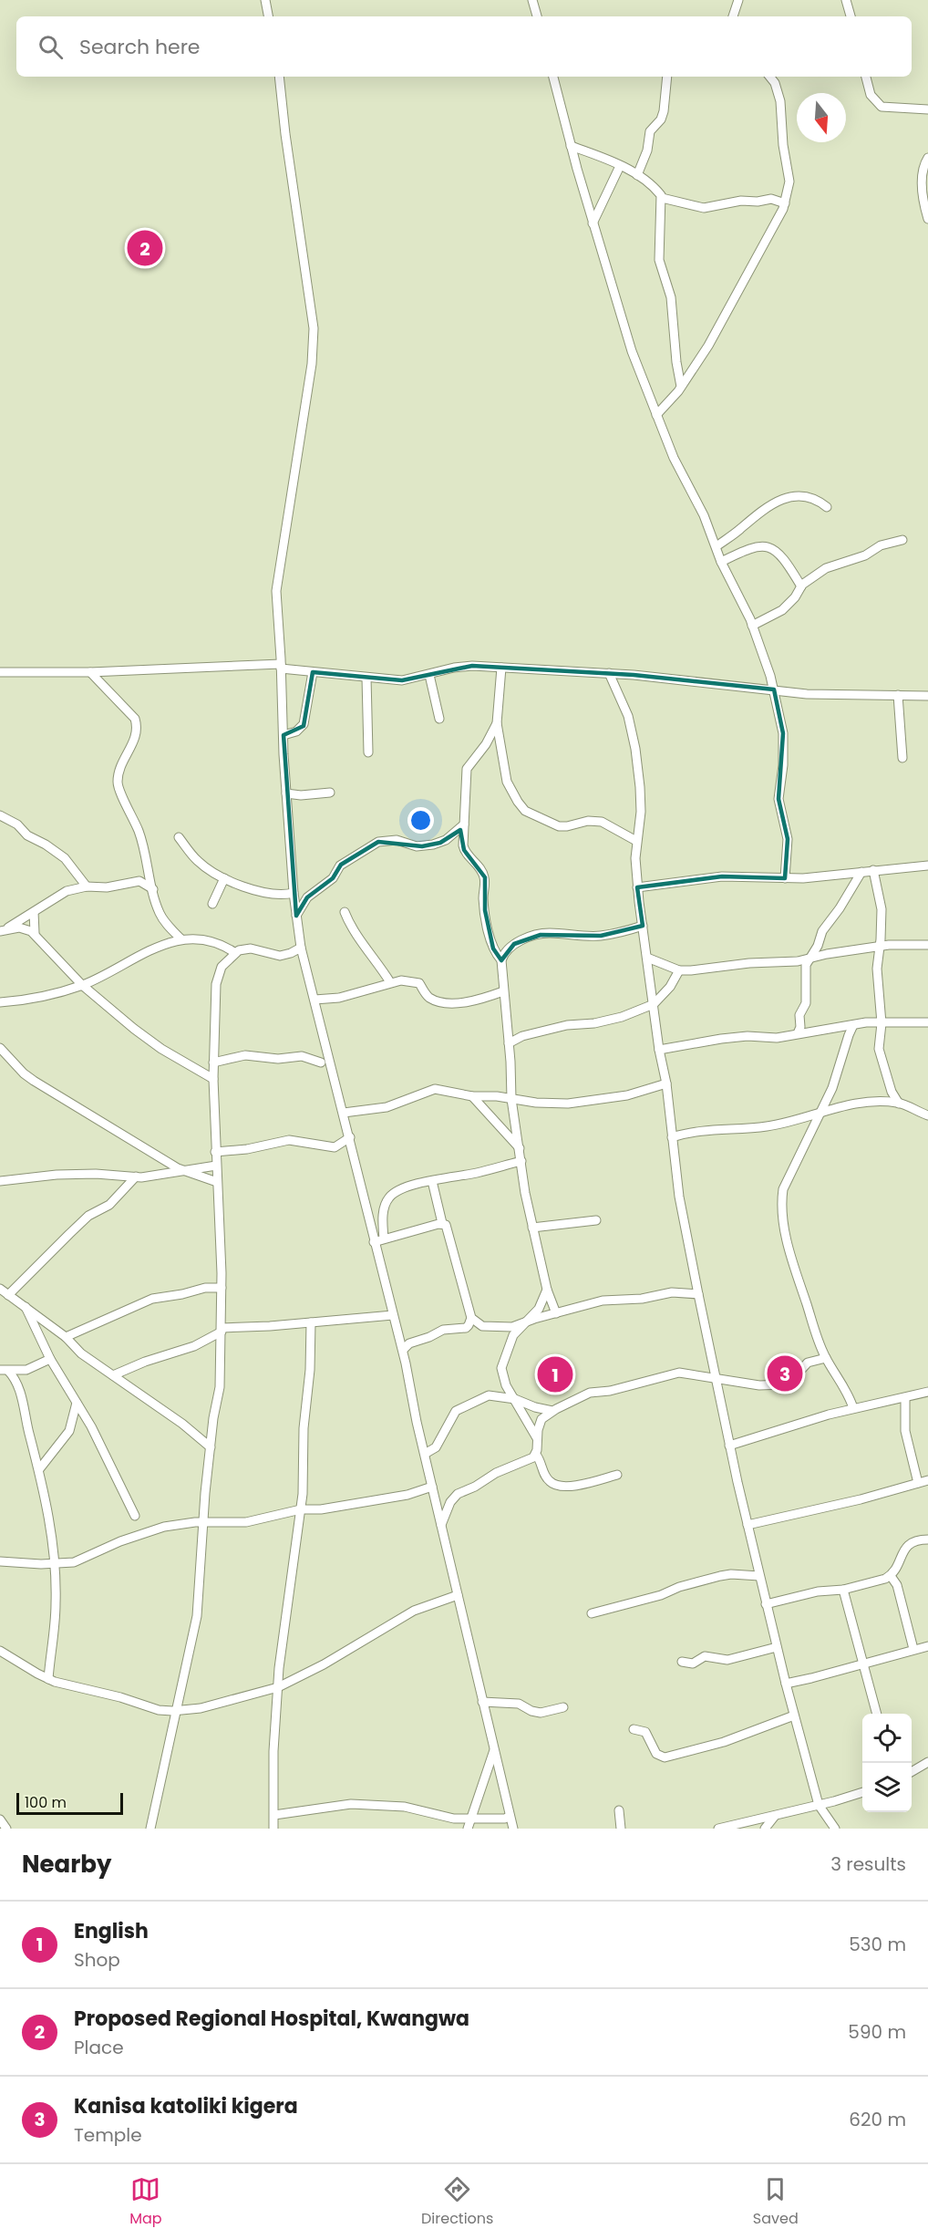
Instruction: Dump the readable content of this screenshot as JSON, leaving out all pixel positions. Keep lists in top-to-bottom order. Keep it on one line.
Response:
{"scale_bar":"100 m","north":"bottom","page":{"search":"Search here","pins":["2","3","1"],"scale":"100 m","heading":["Nearby","3 results"],"list":[{"mark":"1","name":"English","note":"Shop","value":"530 m"},{"mark":"2","name":"Proposed Regional Hospital, Kwangwa","note":"Place","value":"590 m"},{"mark":"3","name":"Kanisa katoliki kigera","note":"Temple","value":"620 m"}],"nav":["Map","Directions","Saved"]}}
